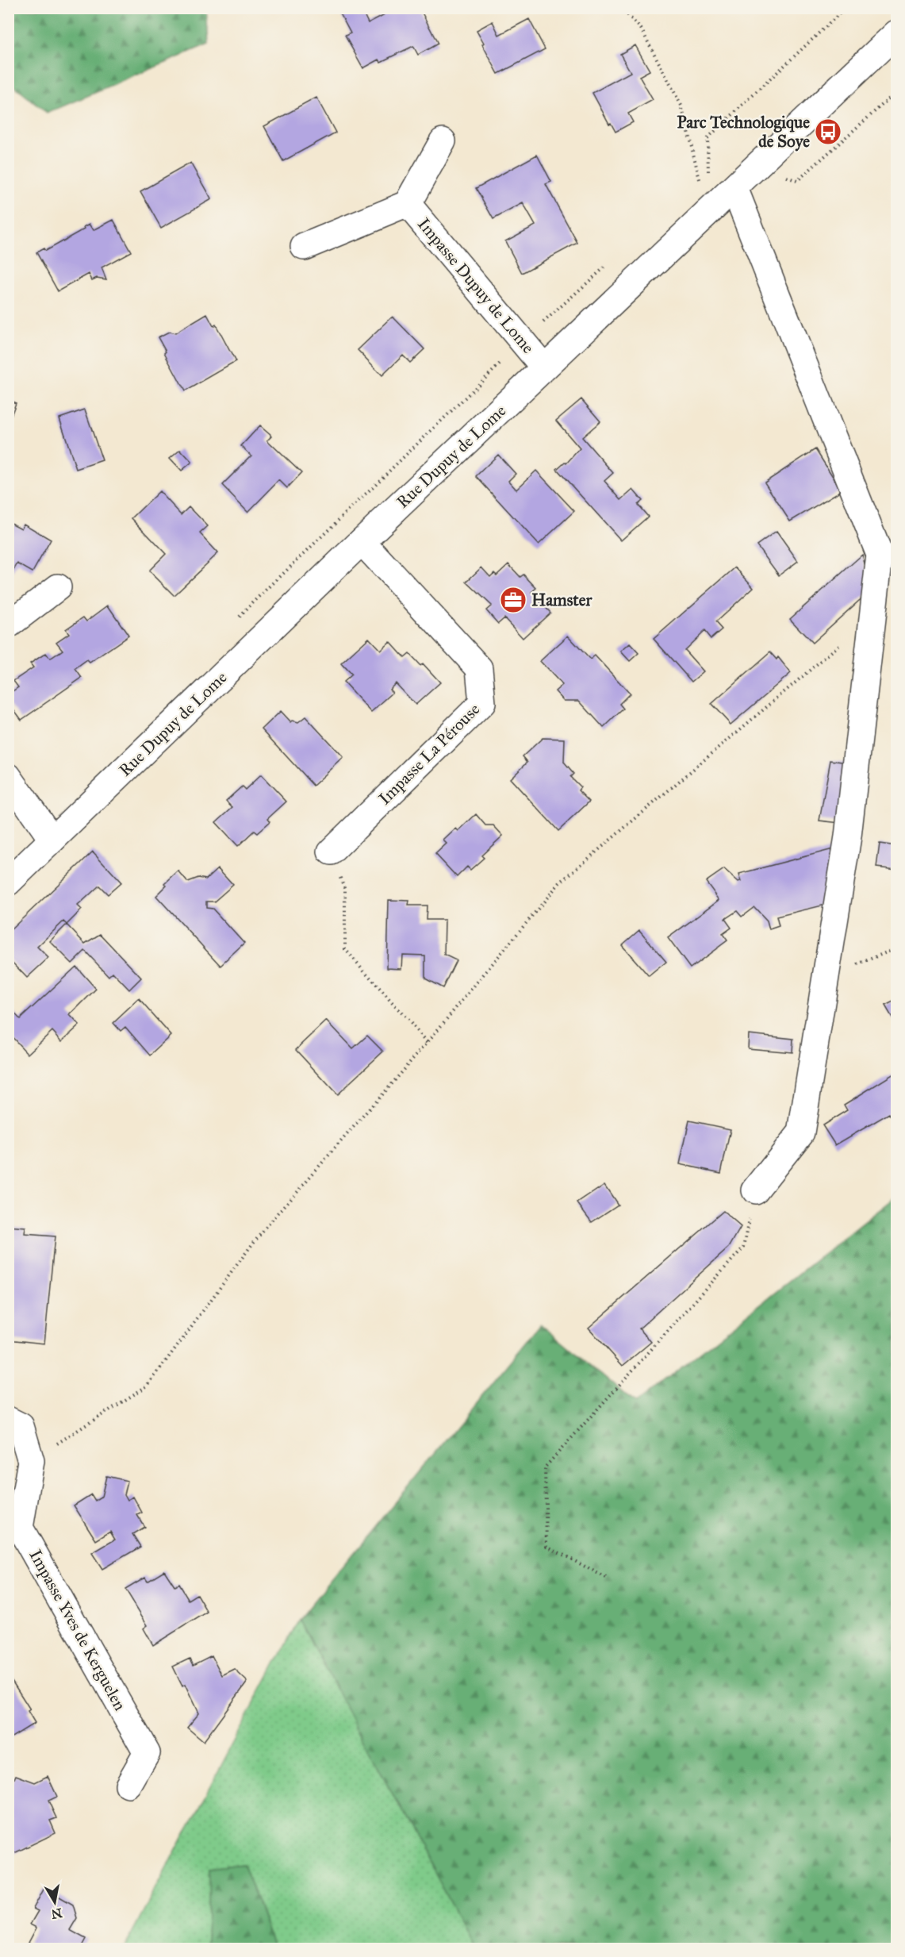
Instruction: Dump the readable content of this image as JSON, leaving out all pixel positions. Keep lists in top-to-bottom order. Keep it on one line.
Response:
{"streets":{"street":["Impasse Dupuy de Lome","Rue Dupuy de Lome","Impasse La Pérouse","Impasse Yves de Kerguelen"]},"crossings":[["Impasse Dupuy de Lome","Rue Dupuy de Lome"],["Rue Dupuy de Lome","Impasse La Pérouse"]],"places":{"bus stop":["Parc Technologique de Soye"],"office":["Hamster"]},"north":"bottom"}
